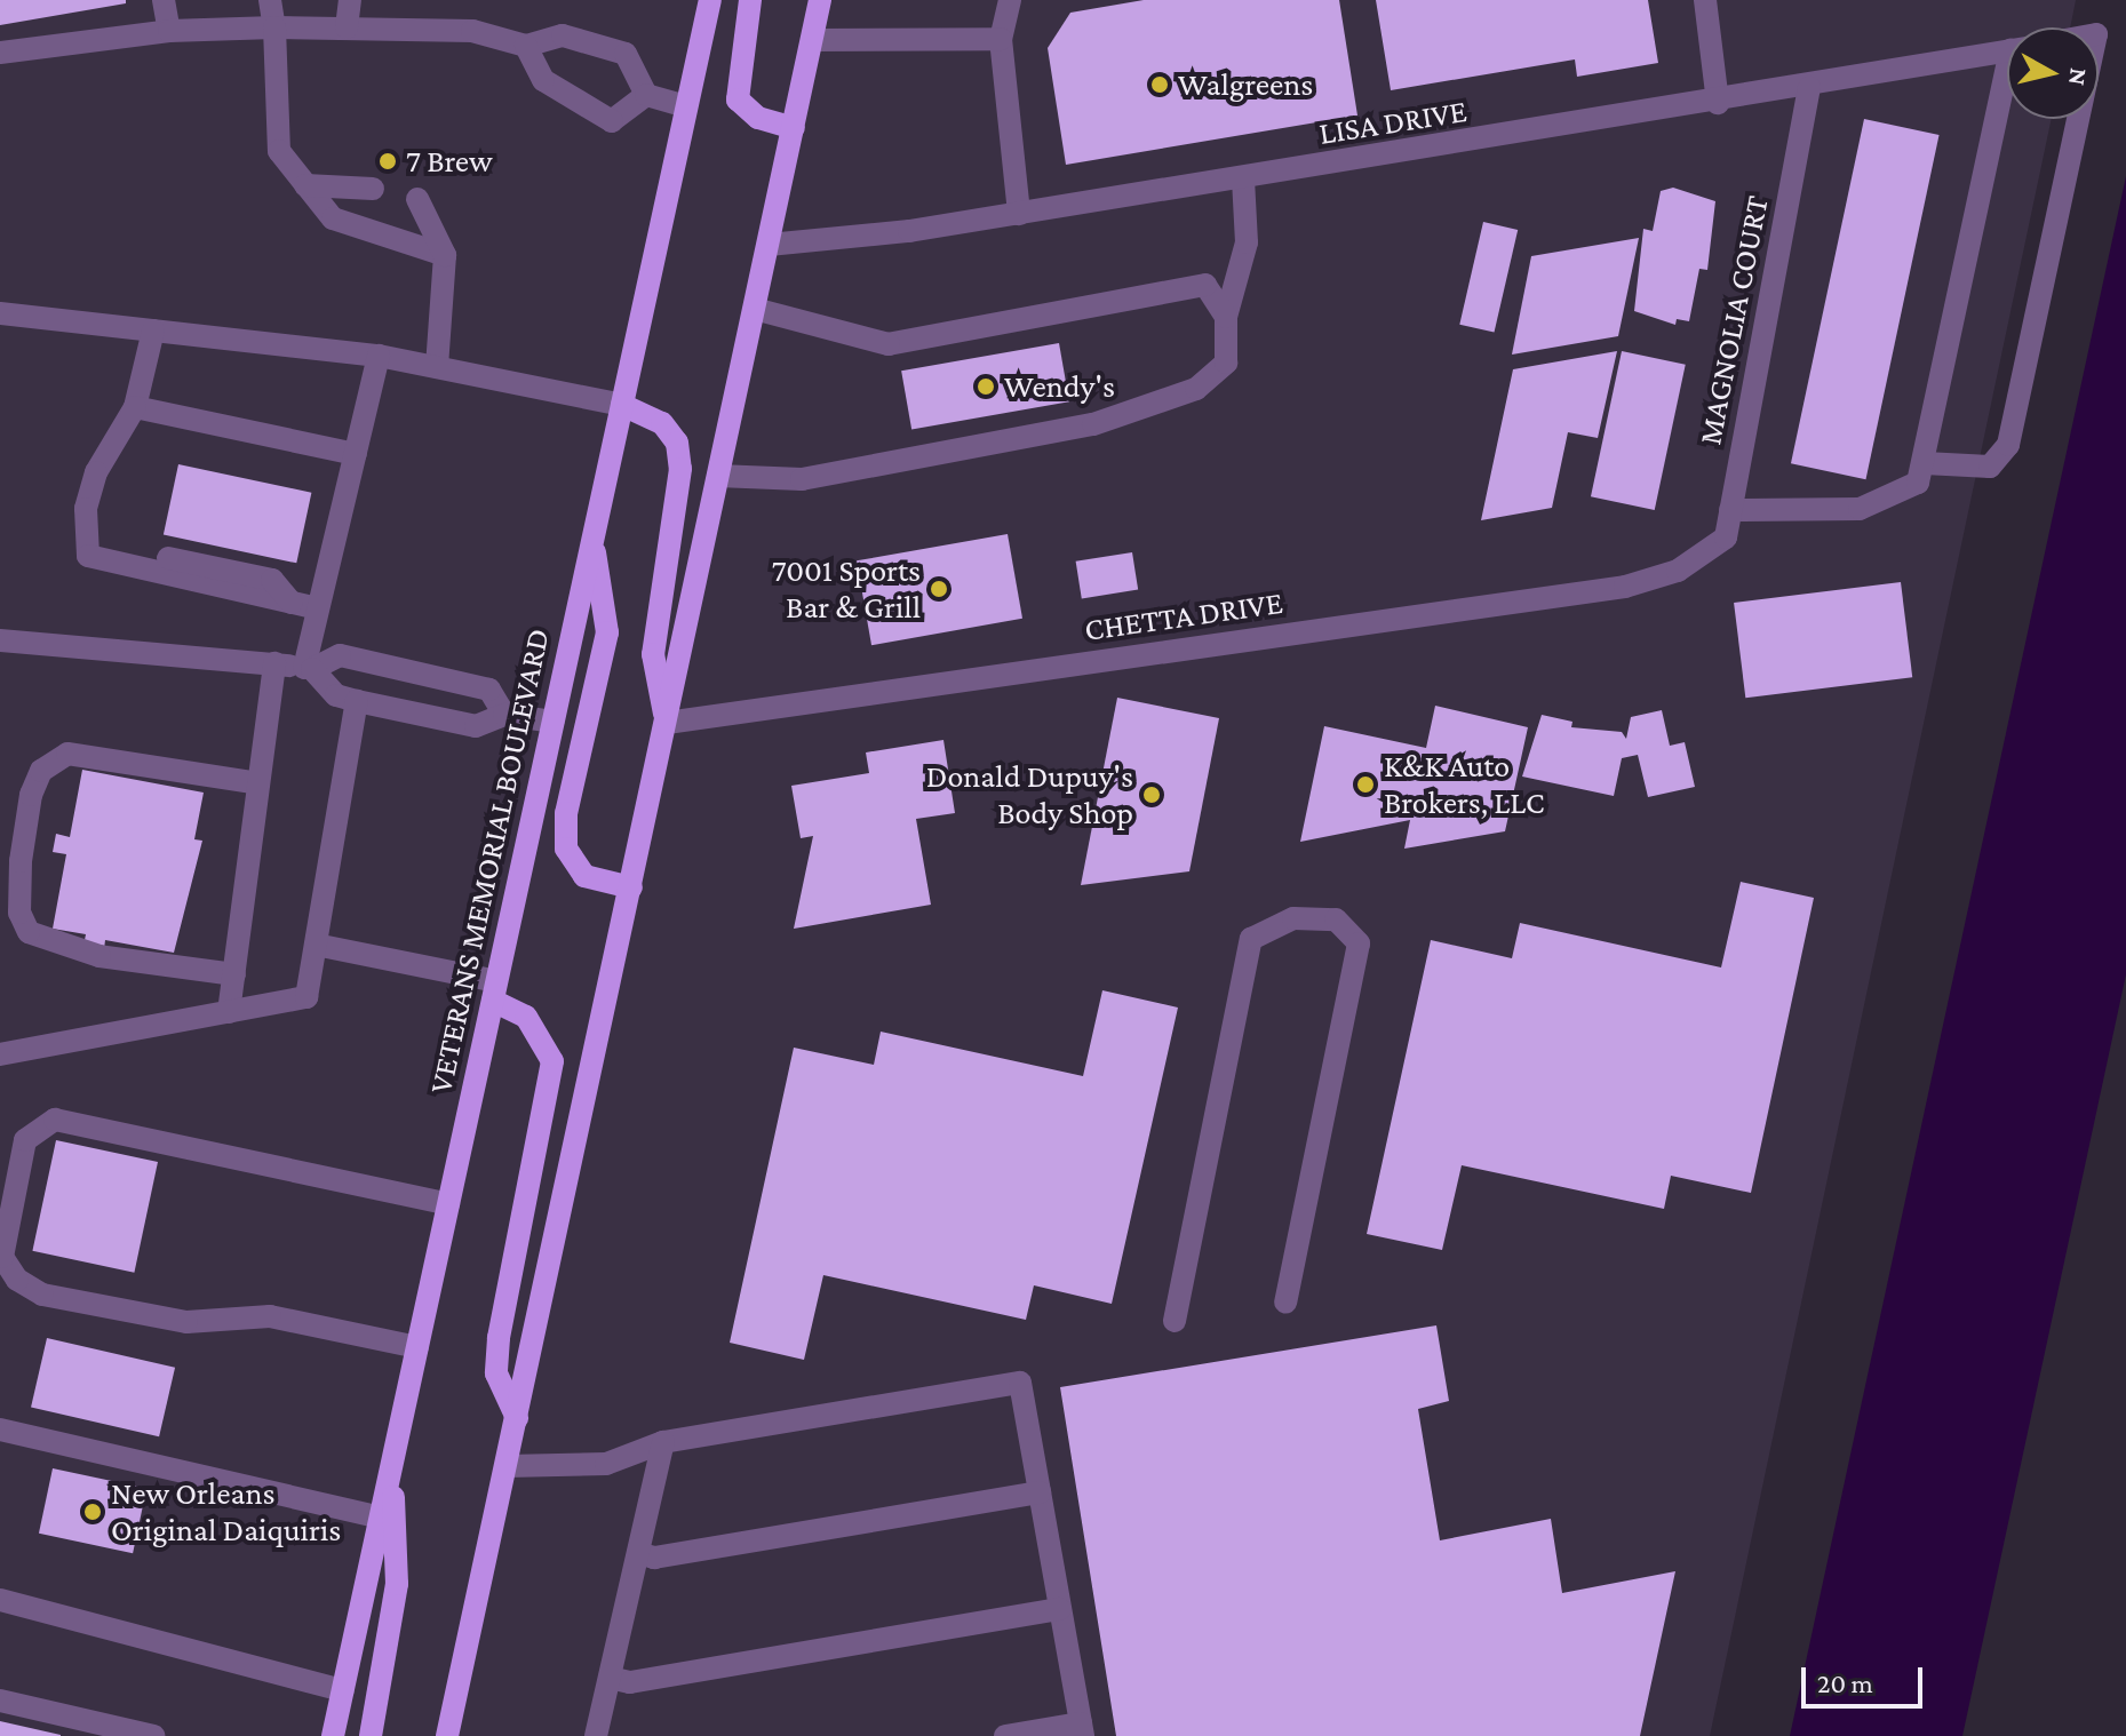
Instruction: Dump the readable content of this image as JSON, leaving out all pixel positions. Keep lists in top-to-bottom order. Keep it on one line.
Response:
{"streets":{"main road":["VETERANS MEMORIAL BOULEVARD"],"street":["LISA DRIVE","MAGNOLIA COURT","CHETTA DRIVE"]},"crossings":[["LISA DRIVE","MAGNOLIA COURT"],["MAGNOLIA COURT","CHETTA DRIVE"]],"places":["Walgreens","7 Brew","Wendy's","7001 Sports Bar & Grill","K&K Auto Brokers, LLC","Donald Dupuy's Body Shop","New Orleans Original Daiquiris"],"scale_bar":"20 m","north":"right"}
